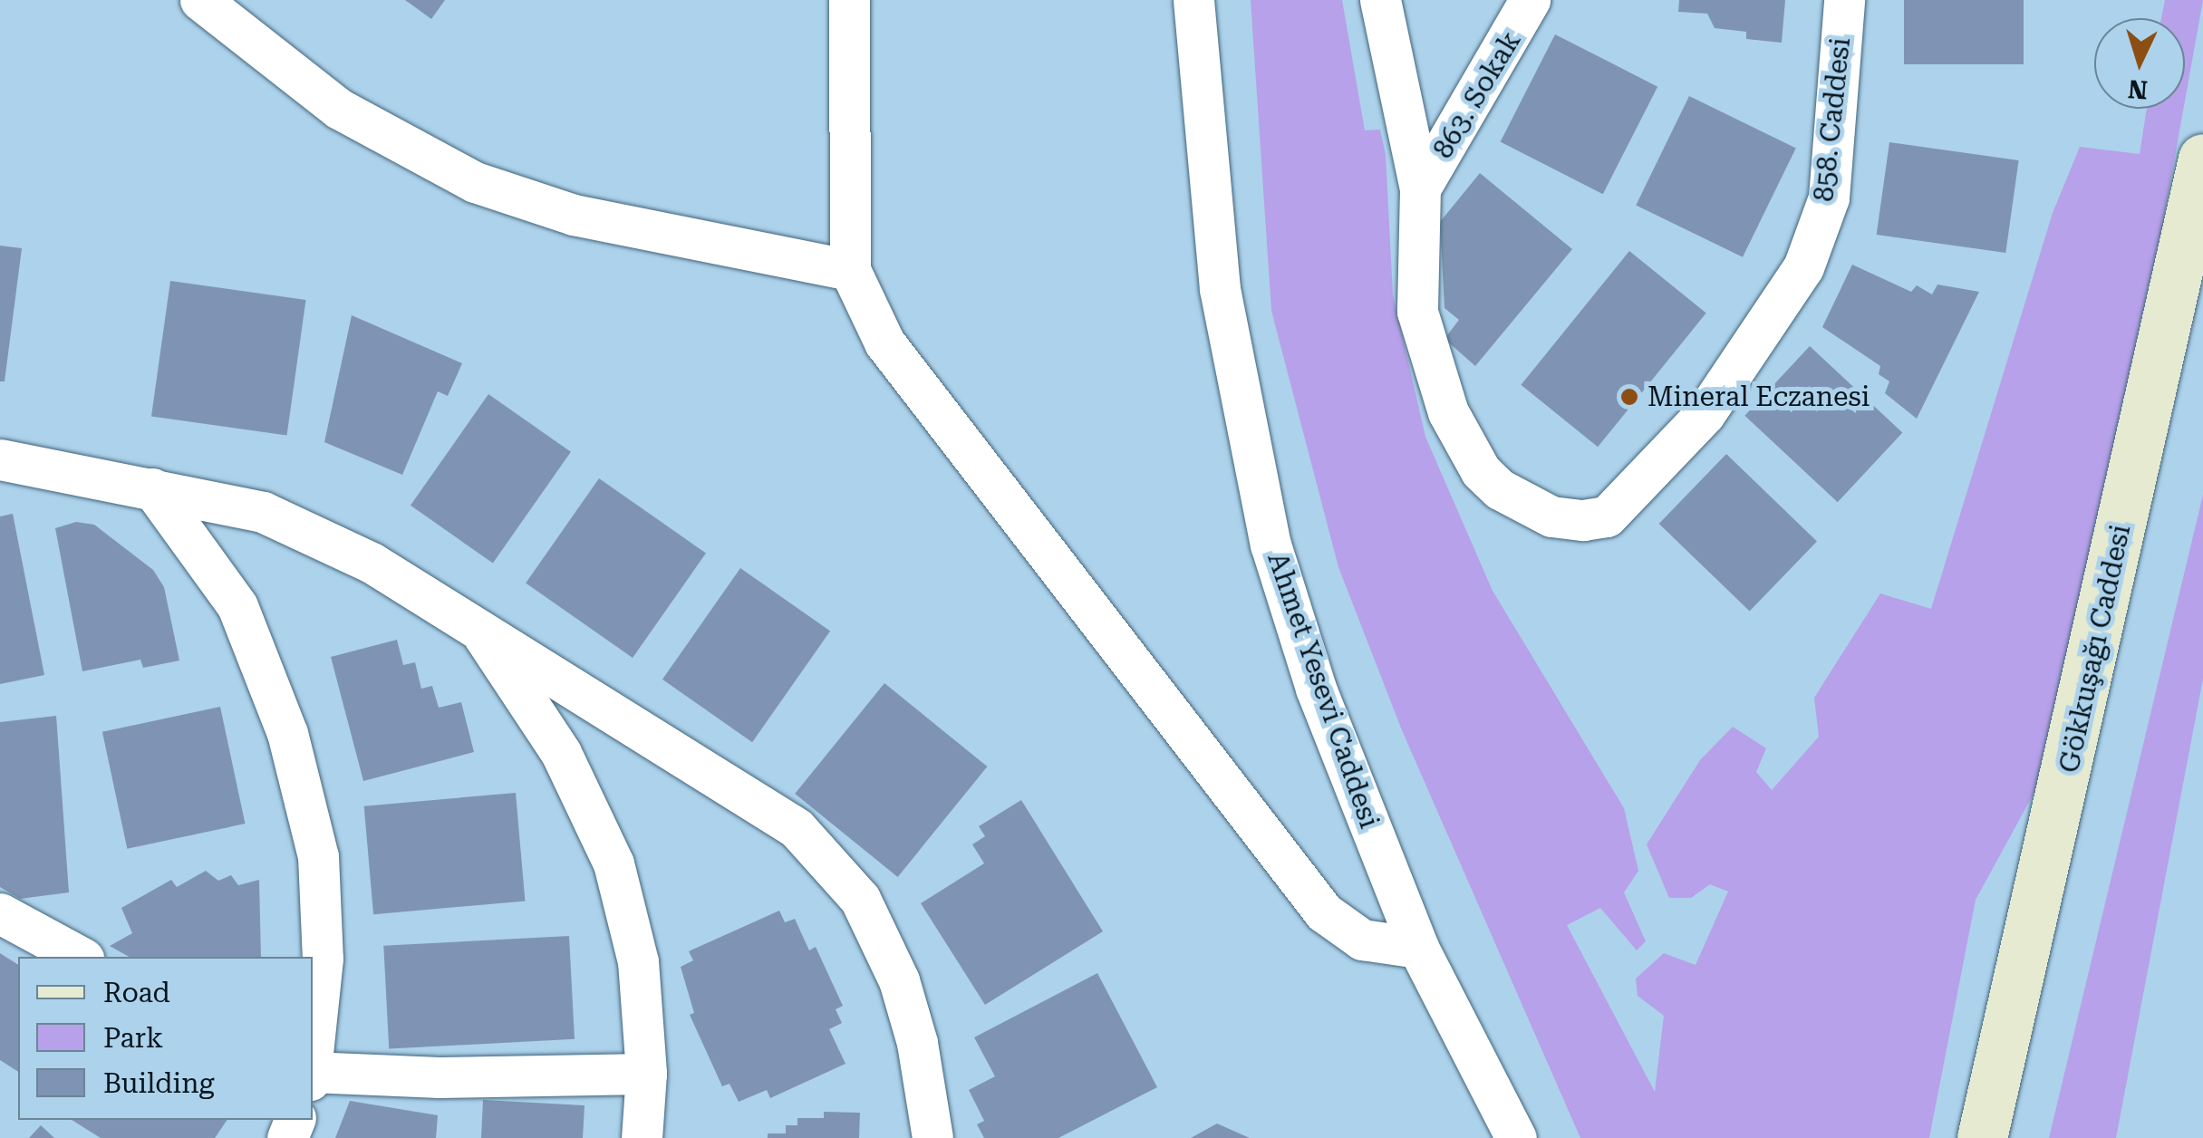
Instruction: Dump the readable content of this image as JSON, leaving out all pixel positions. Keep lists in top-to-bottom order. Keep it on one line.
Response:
{"streets":{"street":["863. Sokak","858. Caddesi","Gökkuşağı Caddesi","Ahmet Yesevi Caddesi"]},"crossings":[["863. Sokak","858. Caddesi"]],"places":["Mineral Eczanesi"],"legend":["Road","Park","Building"],"north":"bottom"}
